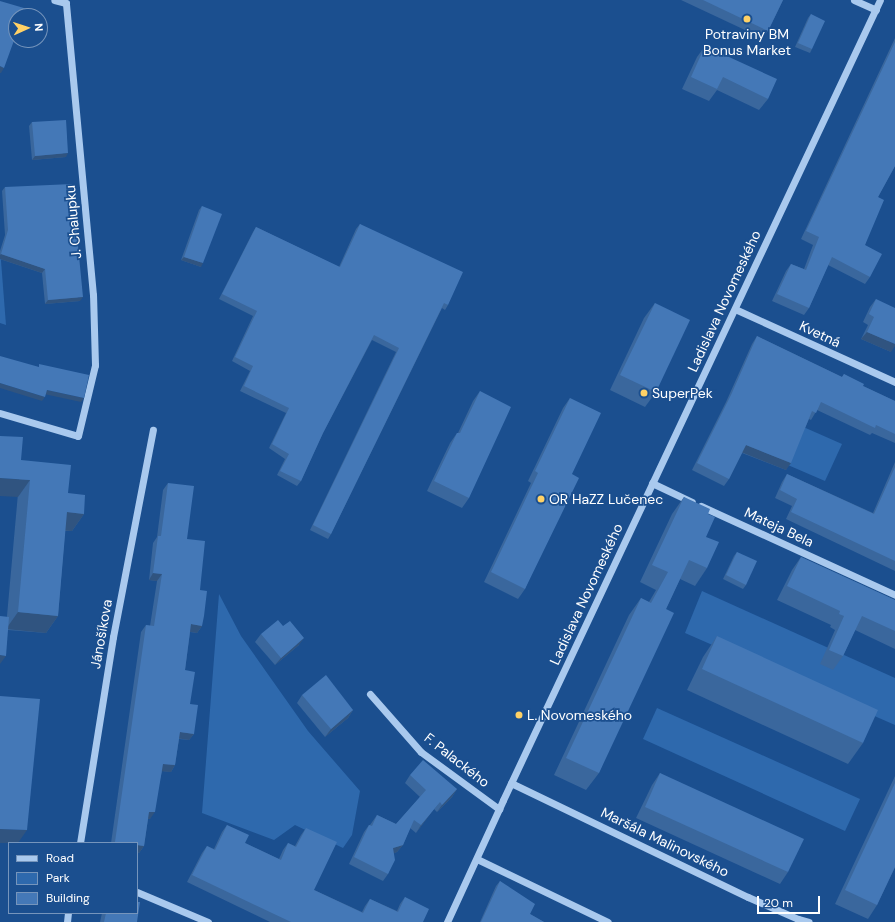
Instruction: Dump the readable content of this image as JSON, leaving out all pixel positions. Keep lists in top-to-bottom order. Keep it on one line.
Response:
{"streets":{"street":["J. Chalupku","Ladislava Novomeského","Kvetná","Mateja Bela","Jánošíkova","F. Palackého","Maršála Malinovského"]},"crossings":[["Ladislava Novomeského","Kvetná"],["Ladislava Novomeského","Mateja Bela"],["Ladislava Novomeského","F. Palackého"],["Ladislava Novomeského","Maršála Malinovského"]],"places":["Potraviny BM Bonus Market","SuperPek","OR HaZZ Lučenec","L. Novomeského"],"legend":["Road","Park","Building"],"scale_bar":"20 m","north":"right"}
